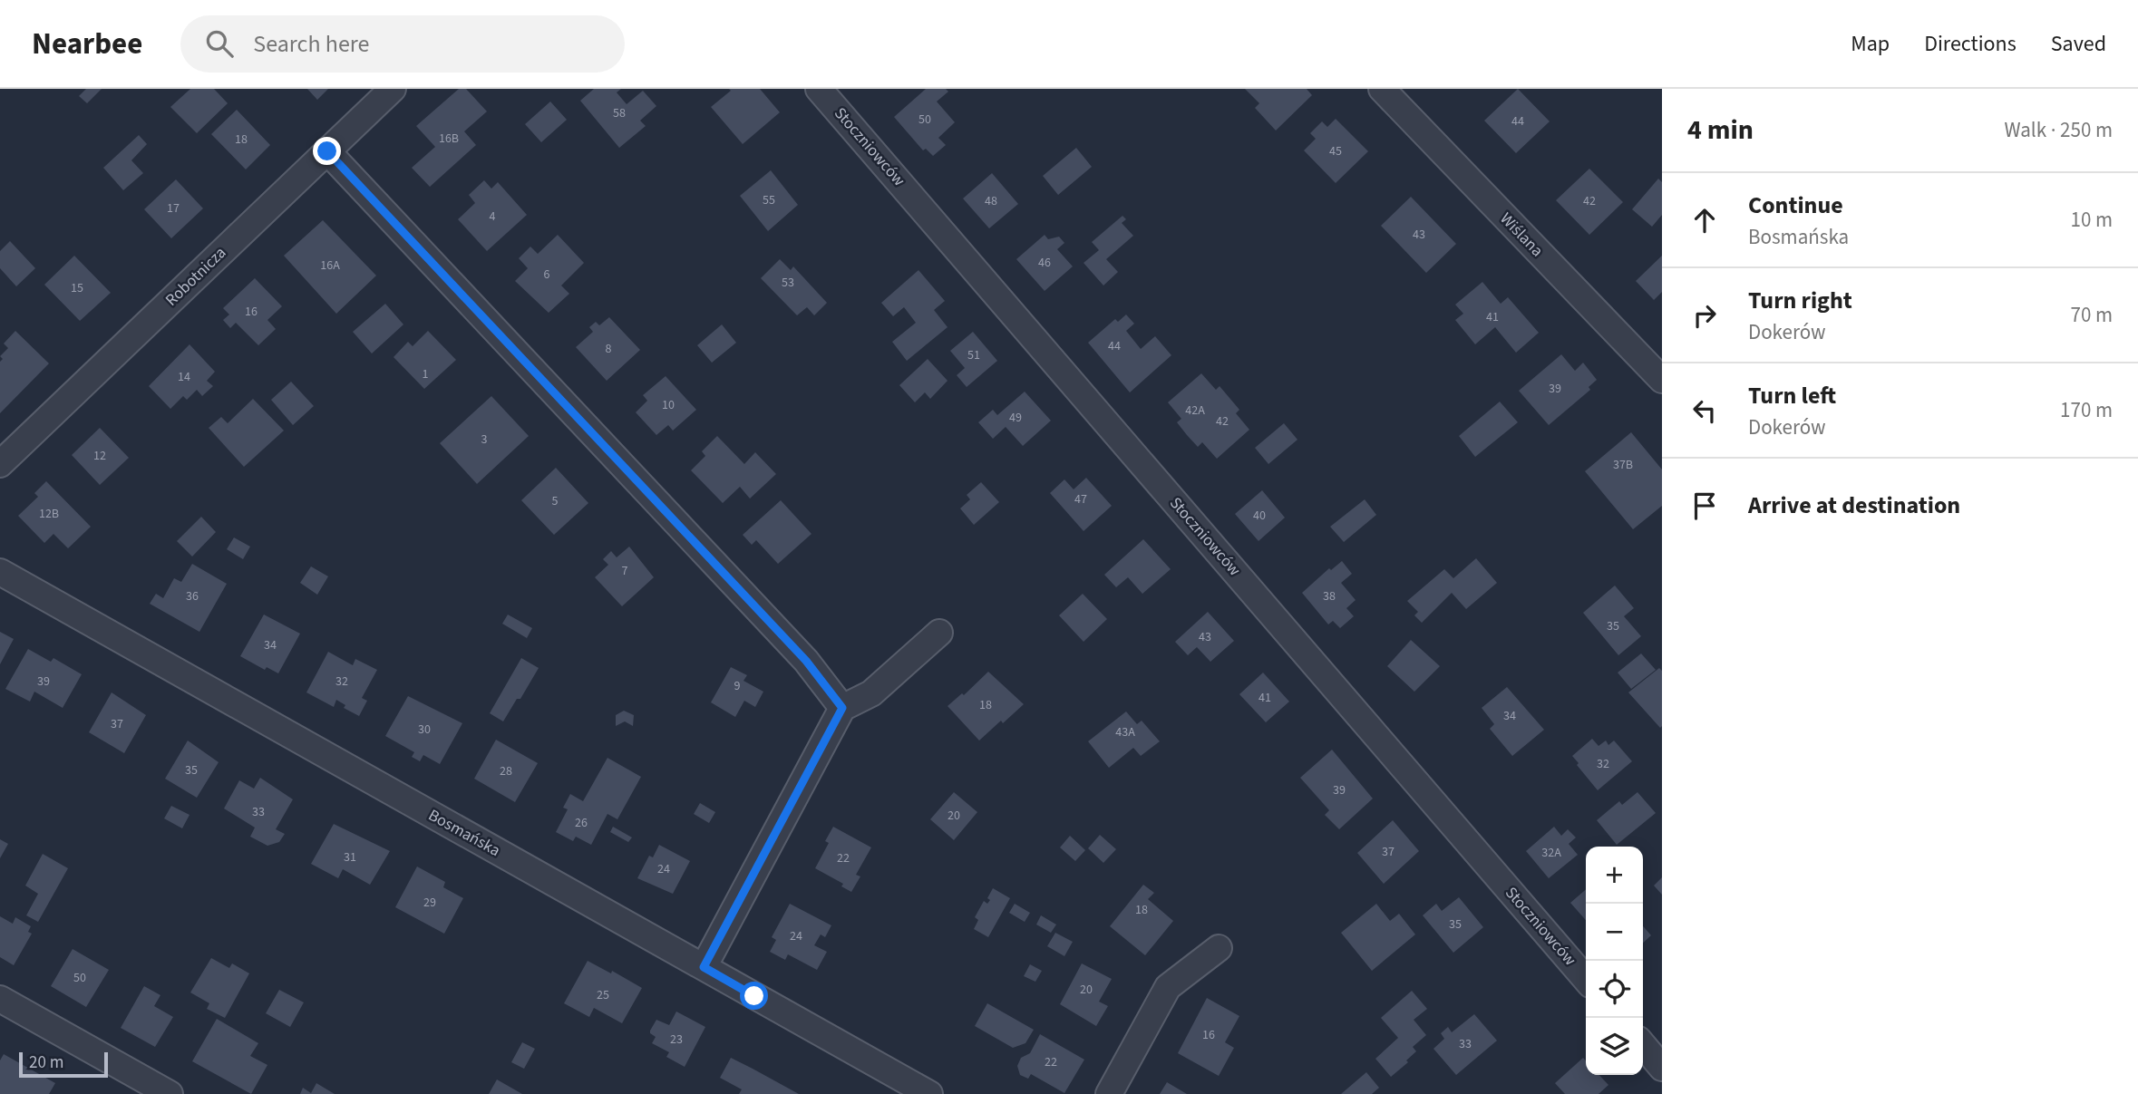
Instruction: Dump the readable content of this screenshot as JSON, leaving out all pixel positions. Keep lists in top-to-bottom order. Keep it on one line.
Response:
{"streets":{"street":["Stoczniowców","Wiślana","Robotnicza","Bosmańska"]},"house_numbers":["58","50","44","16B","18","45","55","48","42","17","4","43","46","16A","6","53","15","16","41","44","8","51","1","14","39","10","42A","49","42","3","12","37B","47","5","12B","40","7","36","38","35","43","34","39","32","9","41","18","34","37","30","43A","32","35","28","39","33","20","26","37","32A","31","22","24","29","18","35","24","50","20","25","16","23","33","22"],"scale_bar":"20 m","page":{"header":"Nearbee","search":"Search here","nav":["Map","Directions","Saved"],"heading":["4 min","Walk · 250 m"],"list":[["Continue","Bosmańska","10 m"],["Turn right","Dokerów","70 m"],["Turn left","Dokerów","170 m"],"Arrive at destination"],"map_buttons":["+","−"],"scale":"20 m"}}
